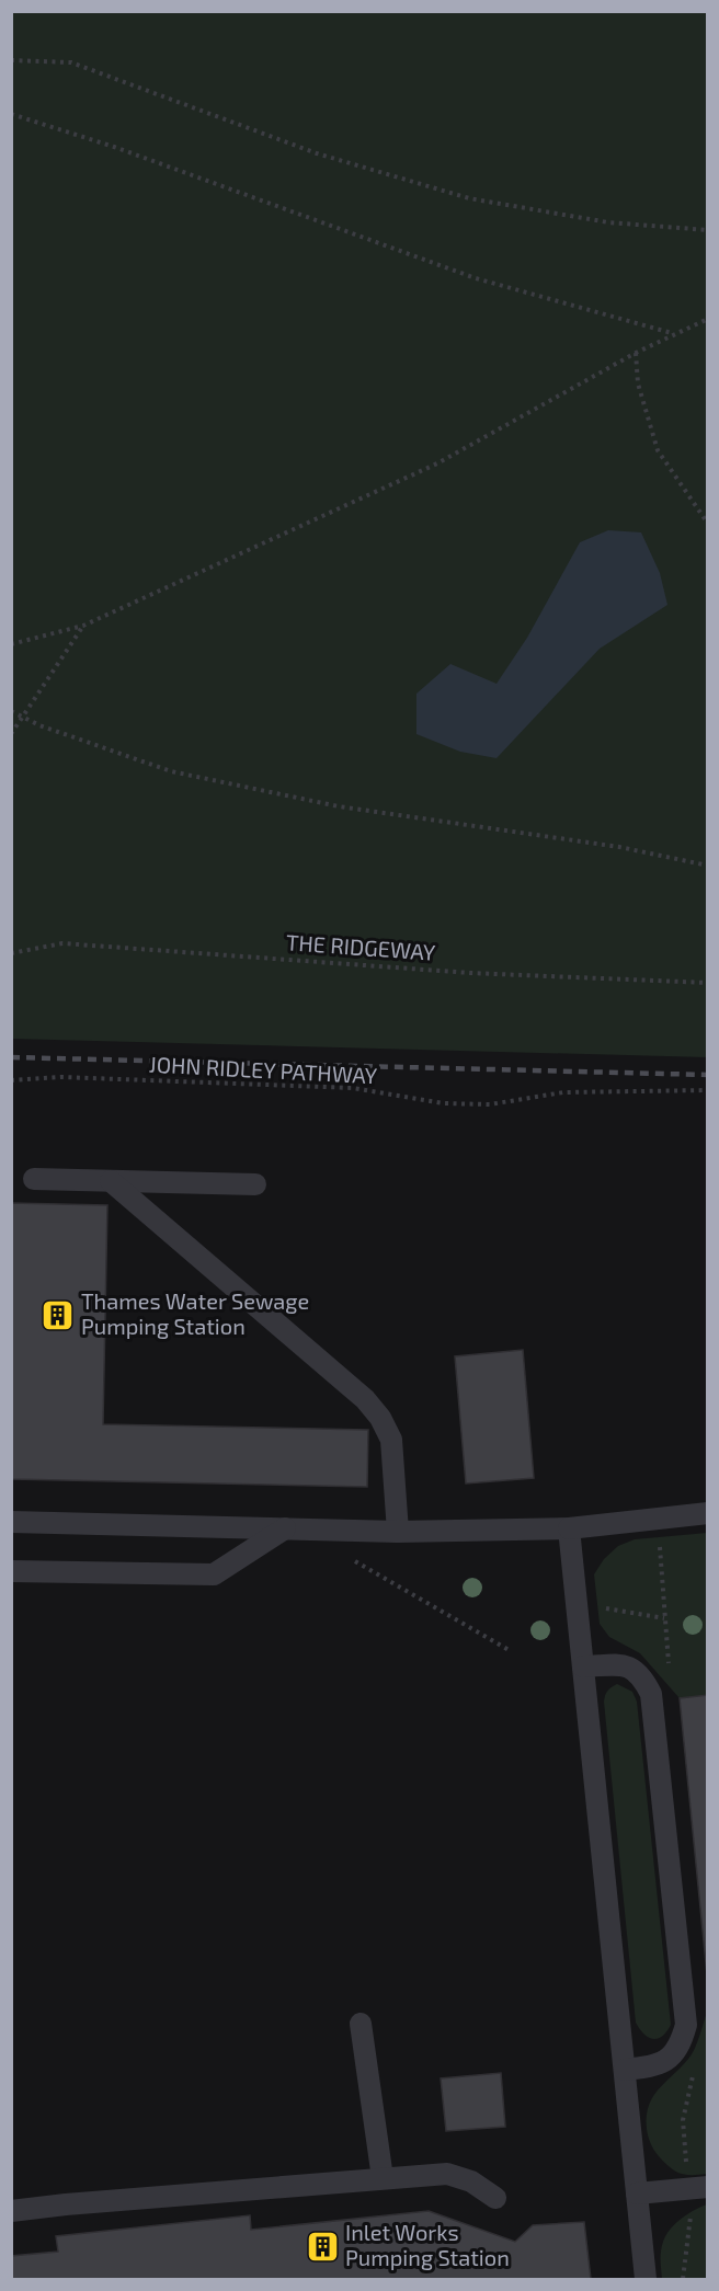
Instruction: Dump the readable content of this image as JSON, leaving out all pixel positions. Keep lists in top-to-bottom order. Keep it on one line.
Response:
{"streets":{"path":["THE RIDGEWAY","JOHN RIDLEY PATHWAY"]},"places":{"building":["Thames Water Sewage Pumping Station","Inlet Works Pumping Station"]}}
